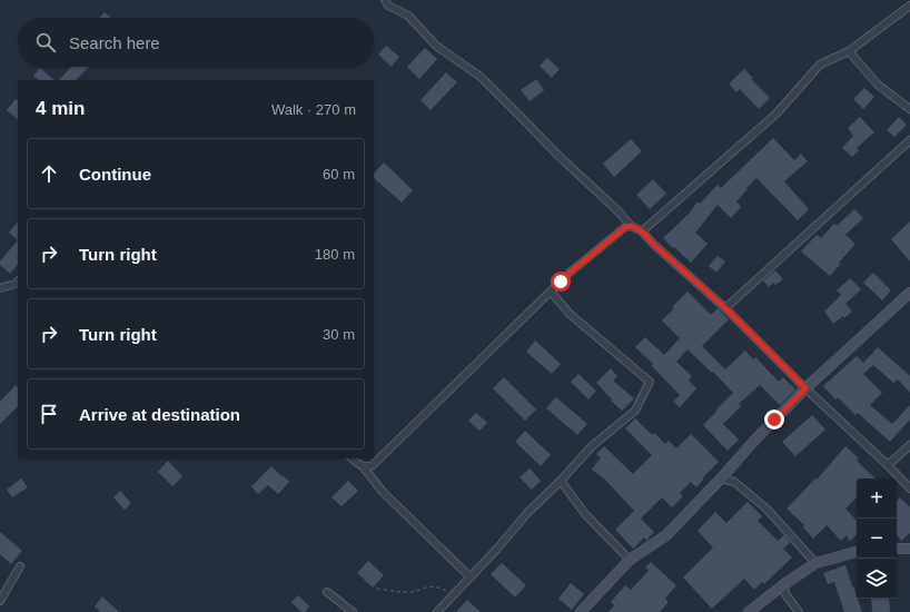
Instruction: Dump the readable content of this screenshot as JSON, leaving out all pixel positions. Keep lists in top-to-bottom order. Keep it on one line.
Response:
{"page":{"search":"Search here","heading":["4 min","Walk · 270 m"],"list":[["Continue","60 m"],["Turn right","180 m"],["Turn right","30 m"],"Arrive at destination"],"map_buttons":["+","−"]}}
